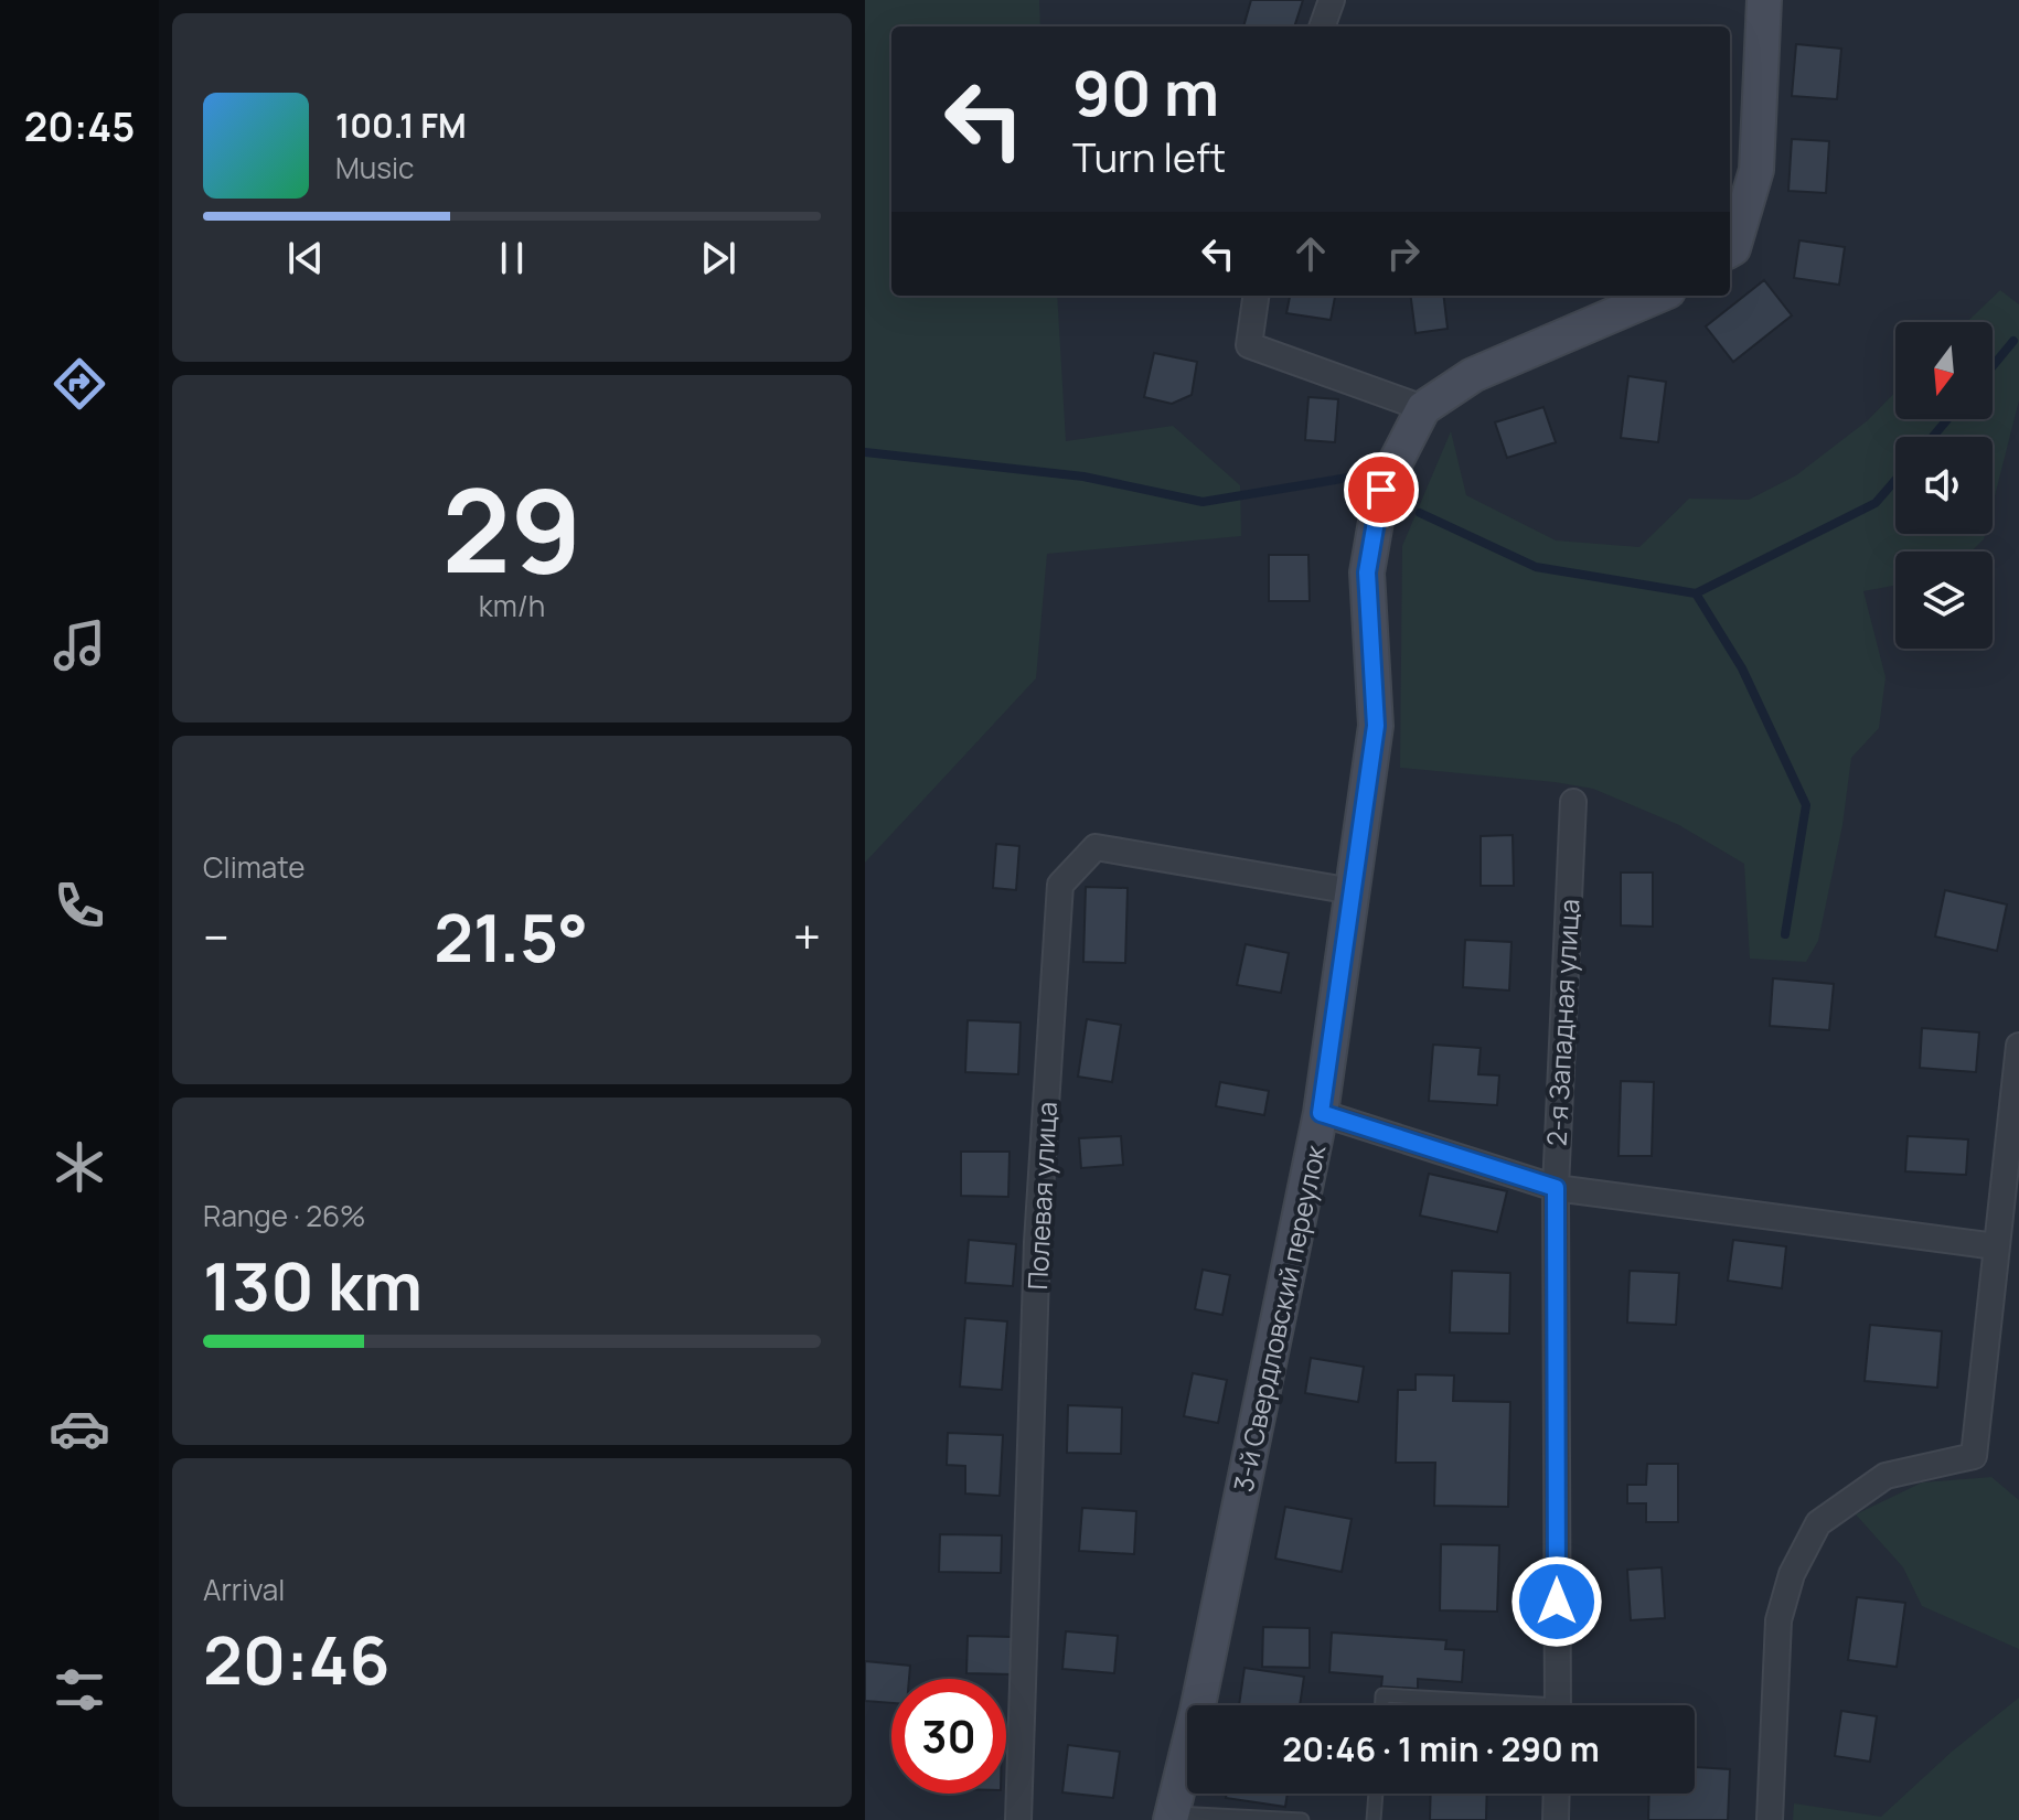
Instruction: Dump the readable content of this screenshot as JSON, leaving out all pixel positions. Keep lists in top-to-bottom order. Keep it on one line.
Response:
{"streets":{"main road":["3-й Свердловский переулок"],"street":["2-я Западная улица","Полевая улица"]},"crossings":[["Полевая улица","3-й Свердловский переулок"]],"north":"bottom","page":{"tabs":"20:45","turn":["90 m","Turn left"],"song":["100.1 FM","Music"],"tile":[["29","km/h"],"Climate",["Range · 26%","130 km"],["Arrival","20:46"]],"heat":["−","21.5°","+"],"limit":"30","trip":"20:46 · 1 min · 290 m"}}
